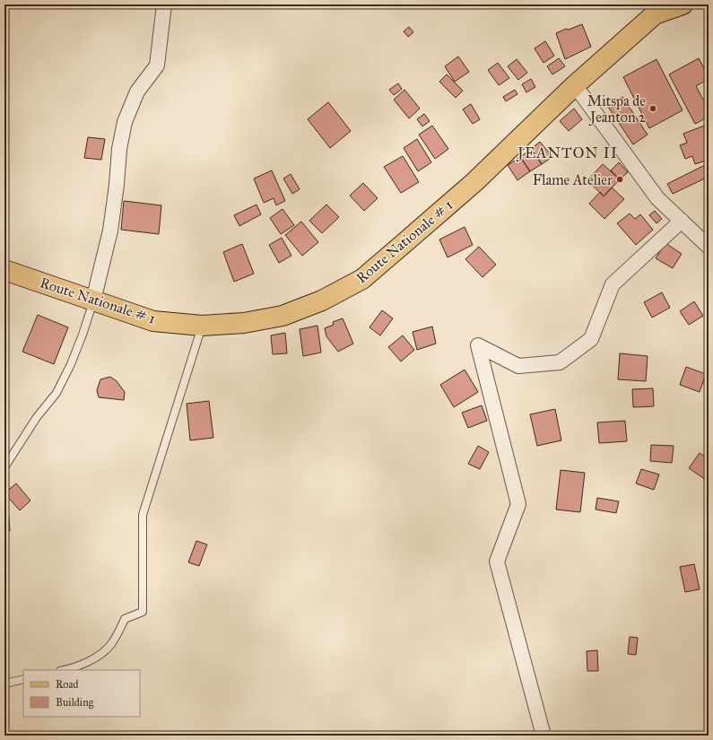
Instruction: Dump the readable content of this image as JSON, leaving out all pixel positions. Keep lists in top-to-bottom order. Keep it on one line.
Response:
{"streets":{"main road":["Route Nationale # 1"]},"districts":["JEANTON II"],"places":["Mitspa de Jeanton 2","Flame Atelier"],"legend":["Road","Building"]}
